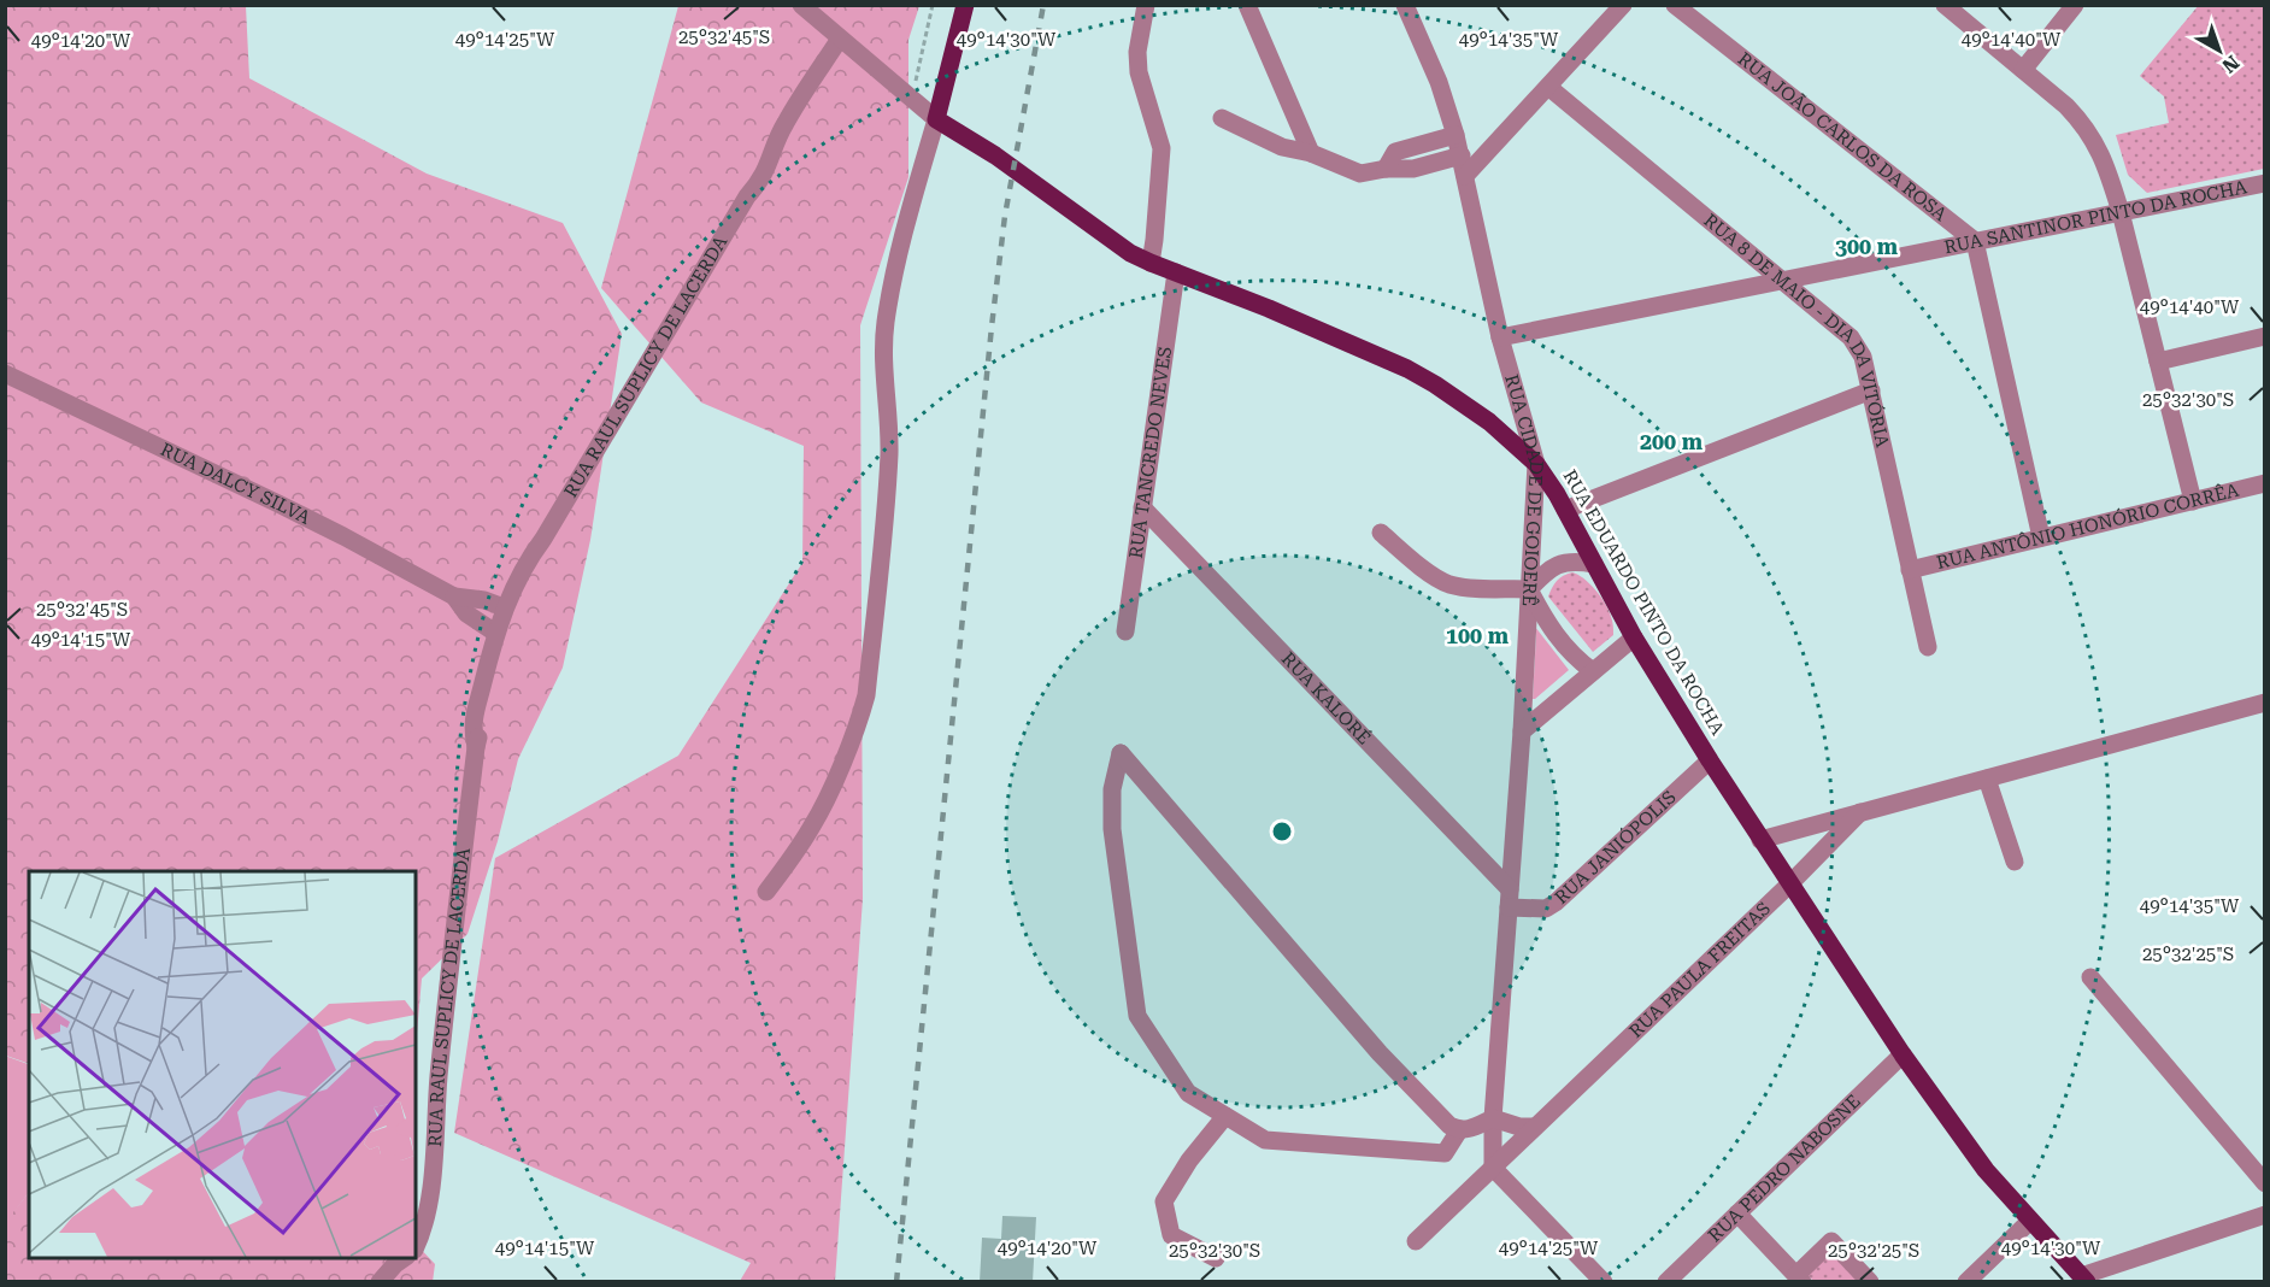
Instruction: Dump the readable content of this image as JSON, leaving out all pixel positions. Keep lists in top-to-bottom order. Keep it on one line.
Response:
{"streets":{"main road":["RUA EDUARDO PINTO DA ROCHA"],"street":["RUA JOÃO CARLOS DA ROSA","RUA SANTINOR PINTO DA ROCHA","RUA 8 DE MAIO - DIA DA VITÓRIA","RUA RAUL SUPLICY DE LACERDA","RUA TANCREDO NEVES","RUA DALCY SILVA","RUA CIDADE DE GOIOERÊ","RUA ANTÔNIO HONÓRIO CORRÊA","RUA KALORÉ","RUA JANIÓPOLIS","RUA PAULA FREITAS","RUA PEDRO NABOSNE"]},"crossings":[["RUA JOÃO CARLOS DA ROSA","RUA SANTINOR PINTO DA ROCHA"],["RUA SANTINOR PINTO DA ROCHA","RUA 8 DE MAIO - DIA DA VITÓRIA"],["RUA SANTINOR PINTO DA ROCHA","RUA CIDADE DE GOIOERÊ"],["RUA 8 DE MAIO - DIA DA VITÓRIA","RUA ANTÔNIO HONÓRIO CORRÊA"],["RUA RAUL SUPLICY DE LACERDA","RUA DALCY SILVA"],["RUA TANCREDO NEVES","RUA EDUARDO PINTO DA ROCHA"],["RUA TANCREDO NEVES","RUA KALORÉ"],["RUA CIDADE DE GOIOERÊ","RUA EDUARDO PINTO DA ROCHA"],["RUA CIDADE DE GOIOERÊ","RUA KALORÉ"],["RUA CIDADE DE GOIOERÊ","RUA JANIÓPOLIS"],["RUA CIDADE DE GOIOERÊ","RUA PAULA FREITAS"],["RUA EDUARDO PINTO DA ROCHA","RUA JANIÓPOLIS"],["RUA EDUARDO PINTO DA ROCHA","RUA PAULA FREITAS"],["RUA EDUARDO PINTO DA ROCHA","RUA PEDRO NABOSNE"],["RUA KALORÉ","RUA JANIÓPOLIS"]],"north":"bottom right","coordinates":["25°32'45\"S","49°14'25\"W","49°14'30\"W","49°14'35\"W","49°14'40\"W","49°14'20\"W","25°32'30\"S","49°14'15\"W","25°32'25\"S"],"rings":["300 m","200 m","100 m"]}
